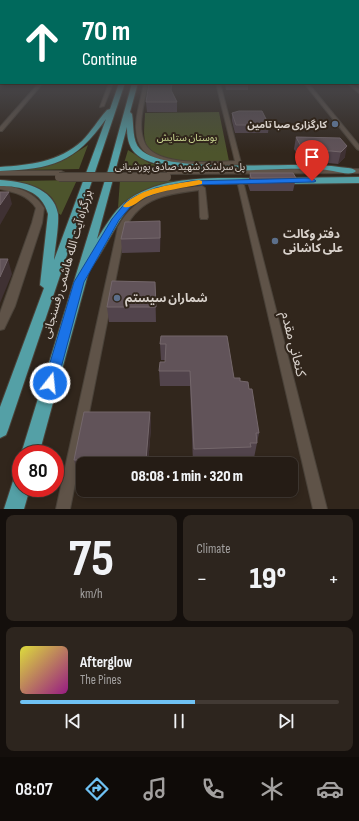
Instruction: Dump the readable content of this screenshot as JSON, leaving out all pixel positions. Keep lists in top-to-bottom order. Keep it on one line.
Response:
{"streets":{"highway":["بزرگراه آیت الله هاشمی رفسنجانی"],"main road":["پل سرلشکر شهید صادق پورشیانی"],"street":["کنعانی مقدم"]},"parks":["بوستان ستایش"],"places":["کارگزاری صبا تامین","دفتر وکالت علی کاشانی","شماران سیستم"],"page":{"turn":["70 m","Continue"],"limit":"80","trip":"08:08 · 1 min · 320 m","tile":[["75","km/h"],"Climate"],"heat":["−","19°","+"],"song":["Afterglow","The Pines"],"tabs":"08:07"}}
